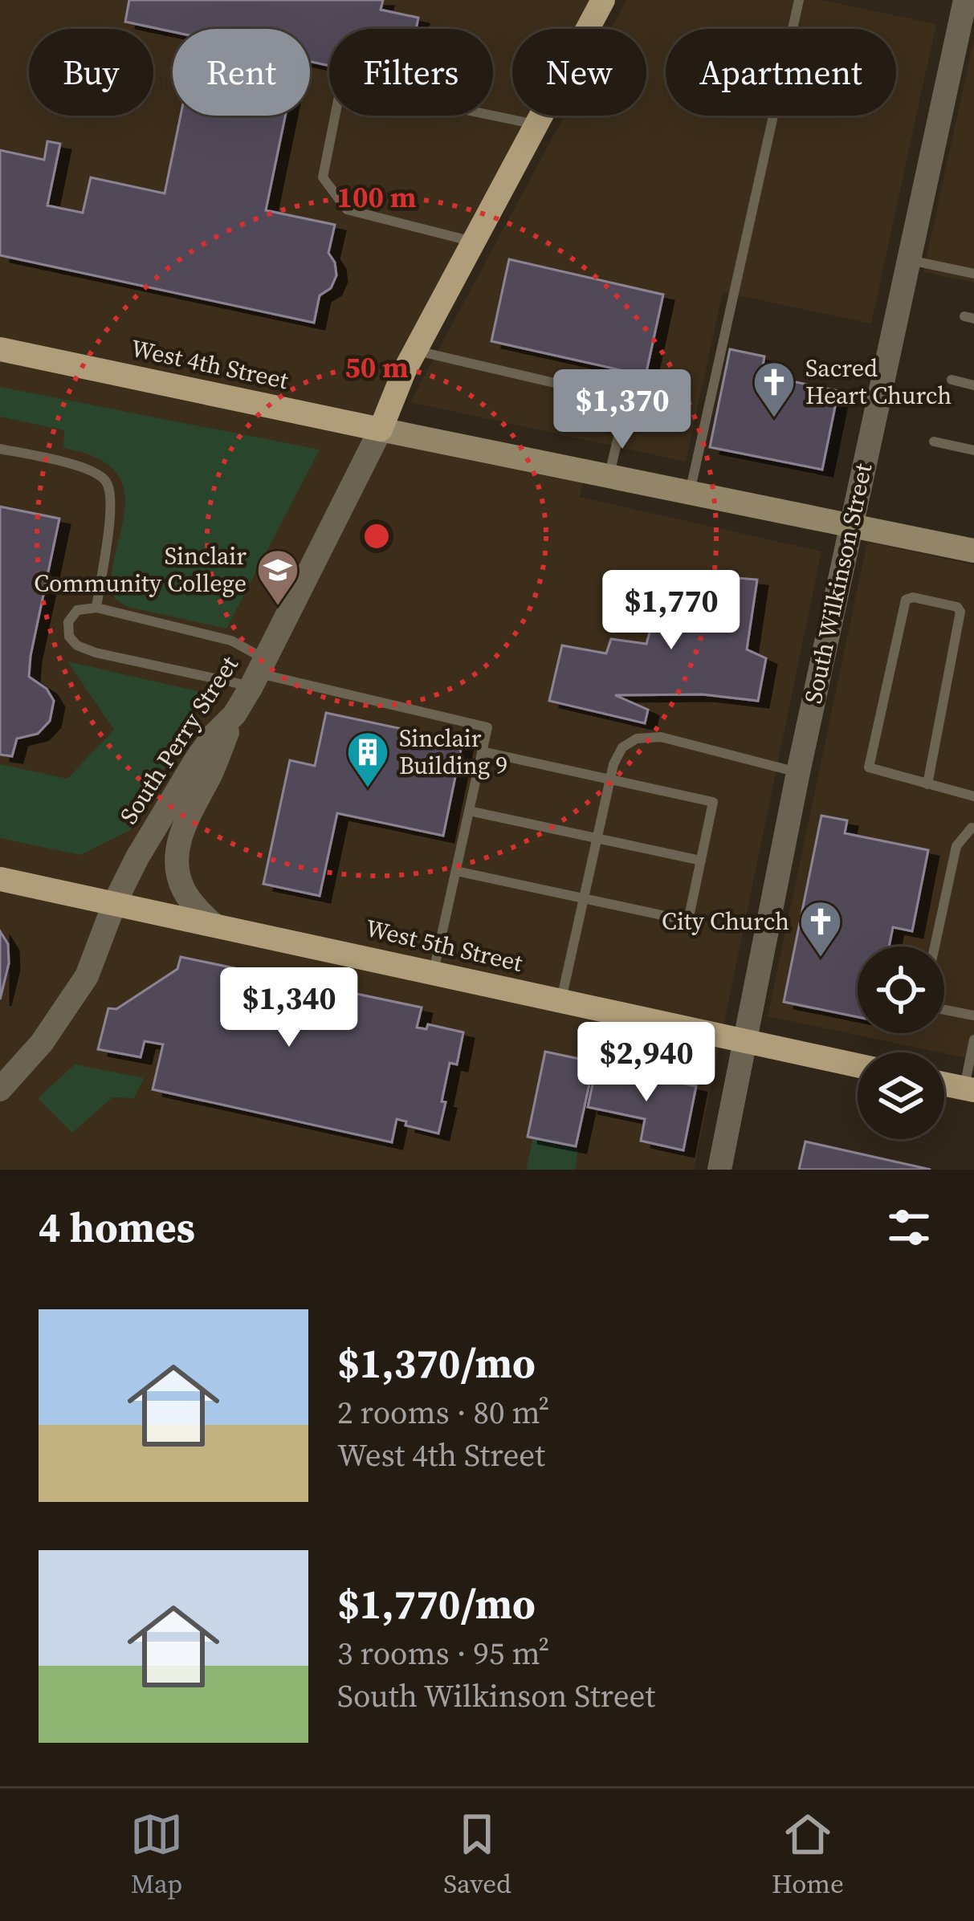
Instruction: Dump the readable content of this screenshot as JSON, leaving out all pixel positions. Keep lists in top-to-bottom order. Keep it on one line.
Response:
{"streets":{"main road":["West 4th Street","South Perry Street","West 5th Street"],"street":["South Wilkinson Street"]},"crossings":[["West 4th Street","South Wilkinson Street"],["West 4th Street","South Perry Street"],["South Wilkinson Street","West 5th Street"],["South Perry Street","West 5th Street"]],"places":{"church":["Sacred Heart Church","City Church"],"school or university":["Sinclair Community College"],"building":["Sinclair Building 9"]},"page":{"chip":["Buy","Rent","Filters","New","Apartment"],"price":["$1,370","$1,770","$1,340","$2,940"],"heading":"4 homes","list":[{"name":"$1,370/mo","note":"2 rooms · 80 m² · West 4th Street"},{"name":"$1,770/mo","note":"3 rooms · 95 m² · South Wilkinson Street"}],"tabs":["Map","Saved","Home"]},"rings":["100 m","50 m"]}
